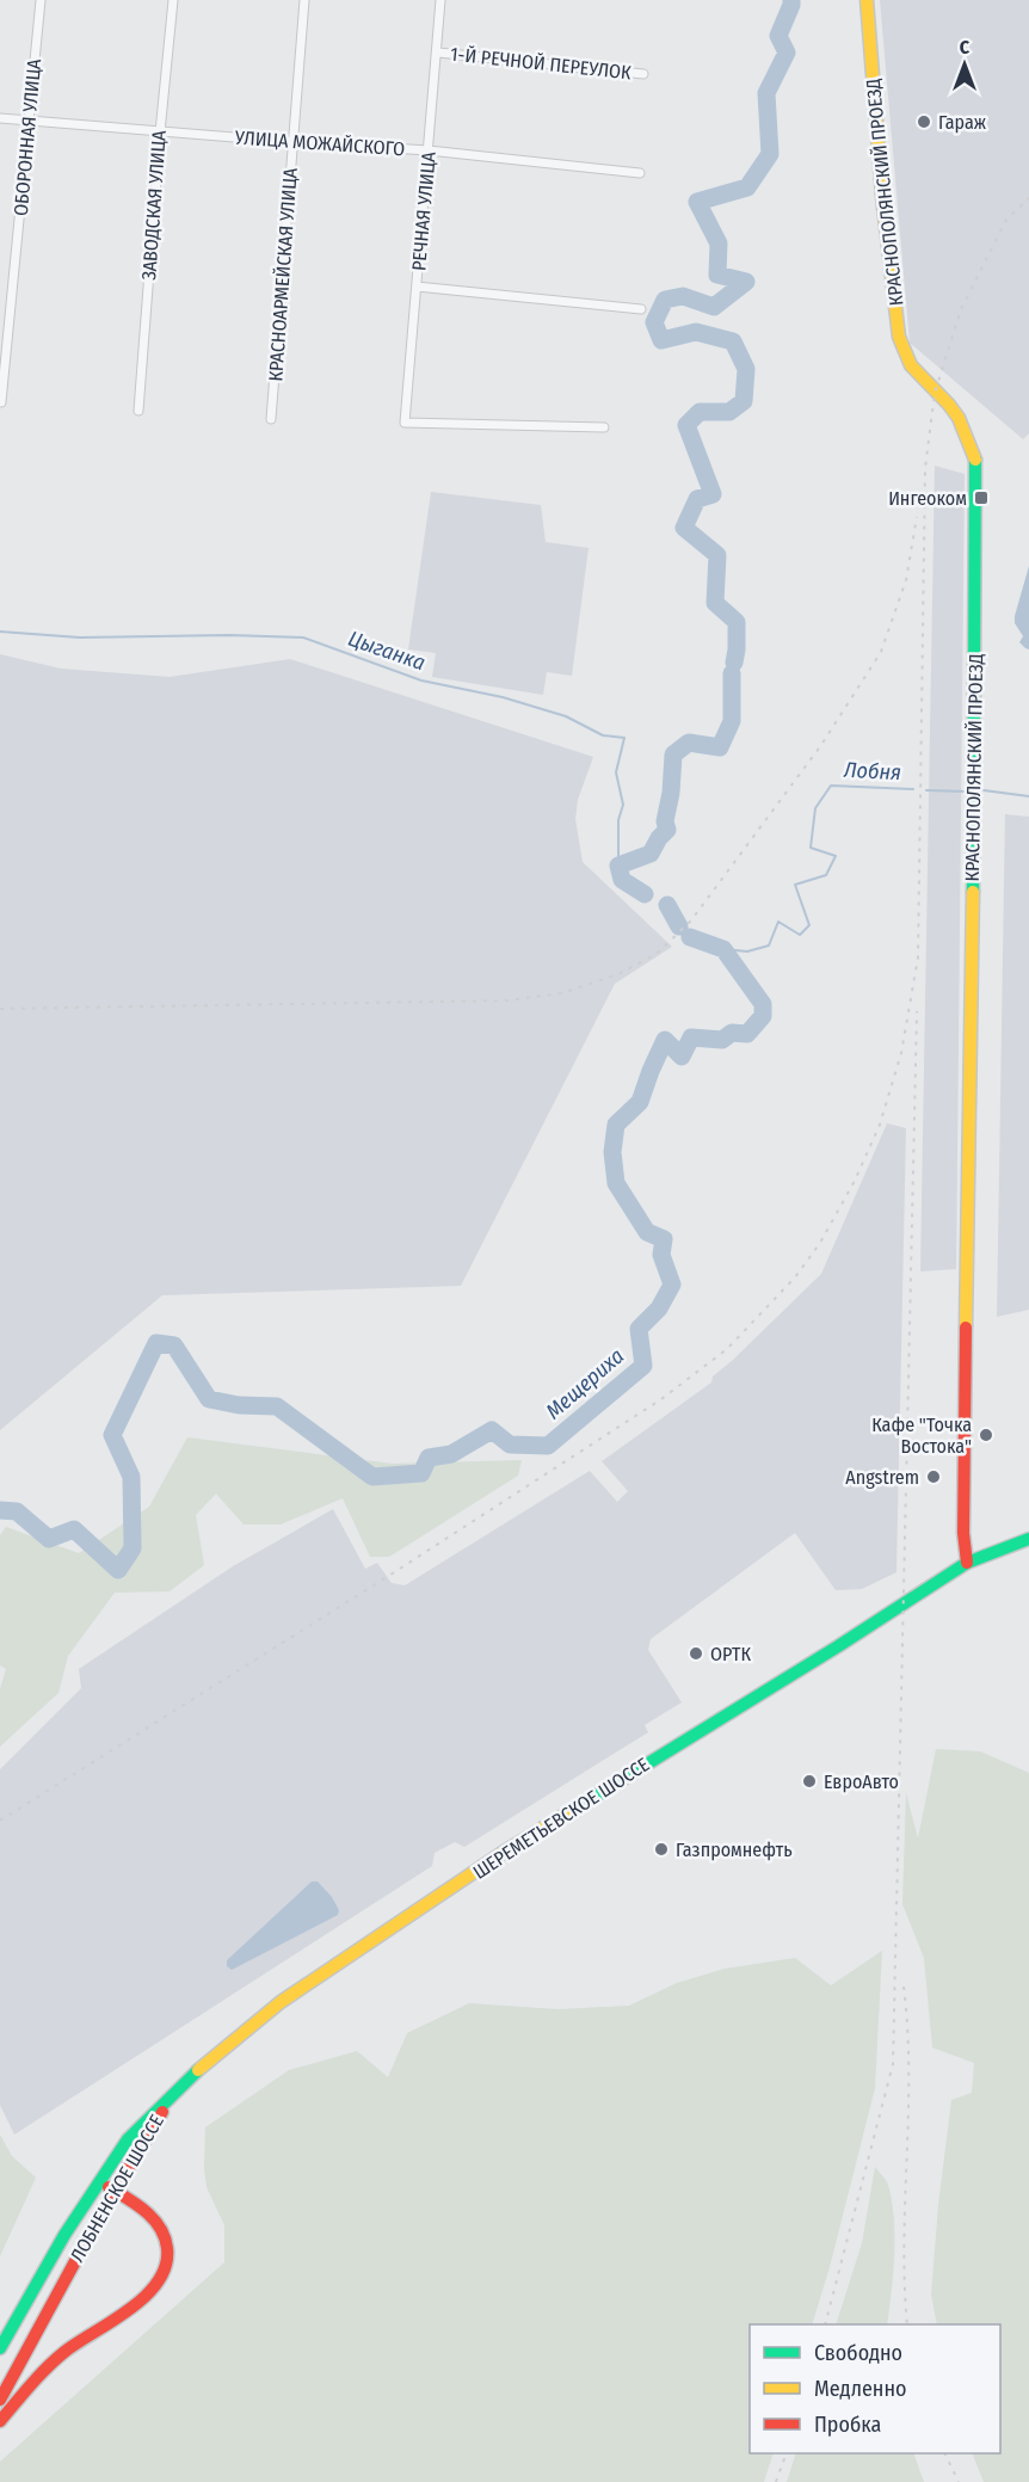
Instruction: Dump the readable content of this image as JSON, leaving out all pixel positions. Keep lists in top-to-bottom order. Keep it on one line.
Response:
{"streets":{"main road":["КРАСНОПОЛЯНСКИЙ ПРОЕЗД","ШЕРЕМЕТЬЕВСКОЕ ШОССЕ","ЛОБНЕНСКОЕ ШОССЕ"],"street":["1-Й РЕЧНОЙ ПЕРЕУЛОК","ОБОРОННАЯ УЛИЦА","УЛИЦА МОЖАЙСКОГО","ЗАВОДСКАЯ УЛИЦА","РЕЧНАЯ УЛИЦА","КРАСНОАРМЕЙСКАЯ УЛИЦА"]},"crossings":[["1-Й РЕЧНОЙ ПЕРЕУЛОК","РЕЧНАЯ УЛИЦА"],["ОБОРОННАЯ УЛИЦА","УЛИЦА МОЖАЙСКОГО"],["УЛИЦА МОЖАЙСКОГО","ЗАВОДСКАЯ УЛИЦА"],["УЛИЦА МОЖАЙСКОГО","РЕЧНАЯ УЛИЦА"],["УЛИЦА МОЖАЙСКОГО","КРАСНОАРМЕЙСКАЯ УЛИЦА"],["КРАСНОПОЛЯНСКИЙ ПРОЕЗД","ШЕРЕМЕТЬЕВСКОЕ ШОССЕ"],["ШЕРЕМЕТЬЕВСКОЕ ШОССЕ","ЛОБНЕНСКОЕ ШОССЕ"]],"water":["Цыганка","Лобня","Мещериха"],"places":{"other":["Гараж","Кафе \"Точка Востока\"","Angstrem","ОРТК","ЕвроАвто","Газпромнефть"],"transit":["Ингеоком"]},"legend":["Свободно","Медленно","Пробка"],"north":"top"}
